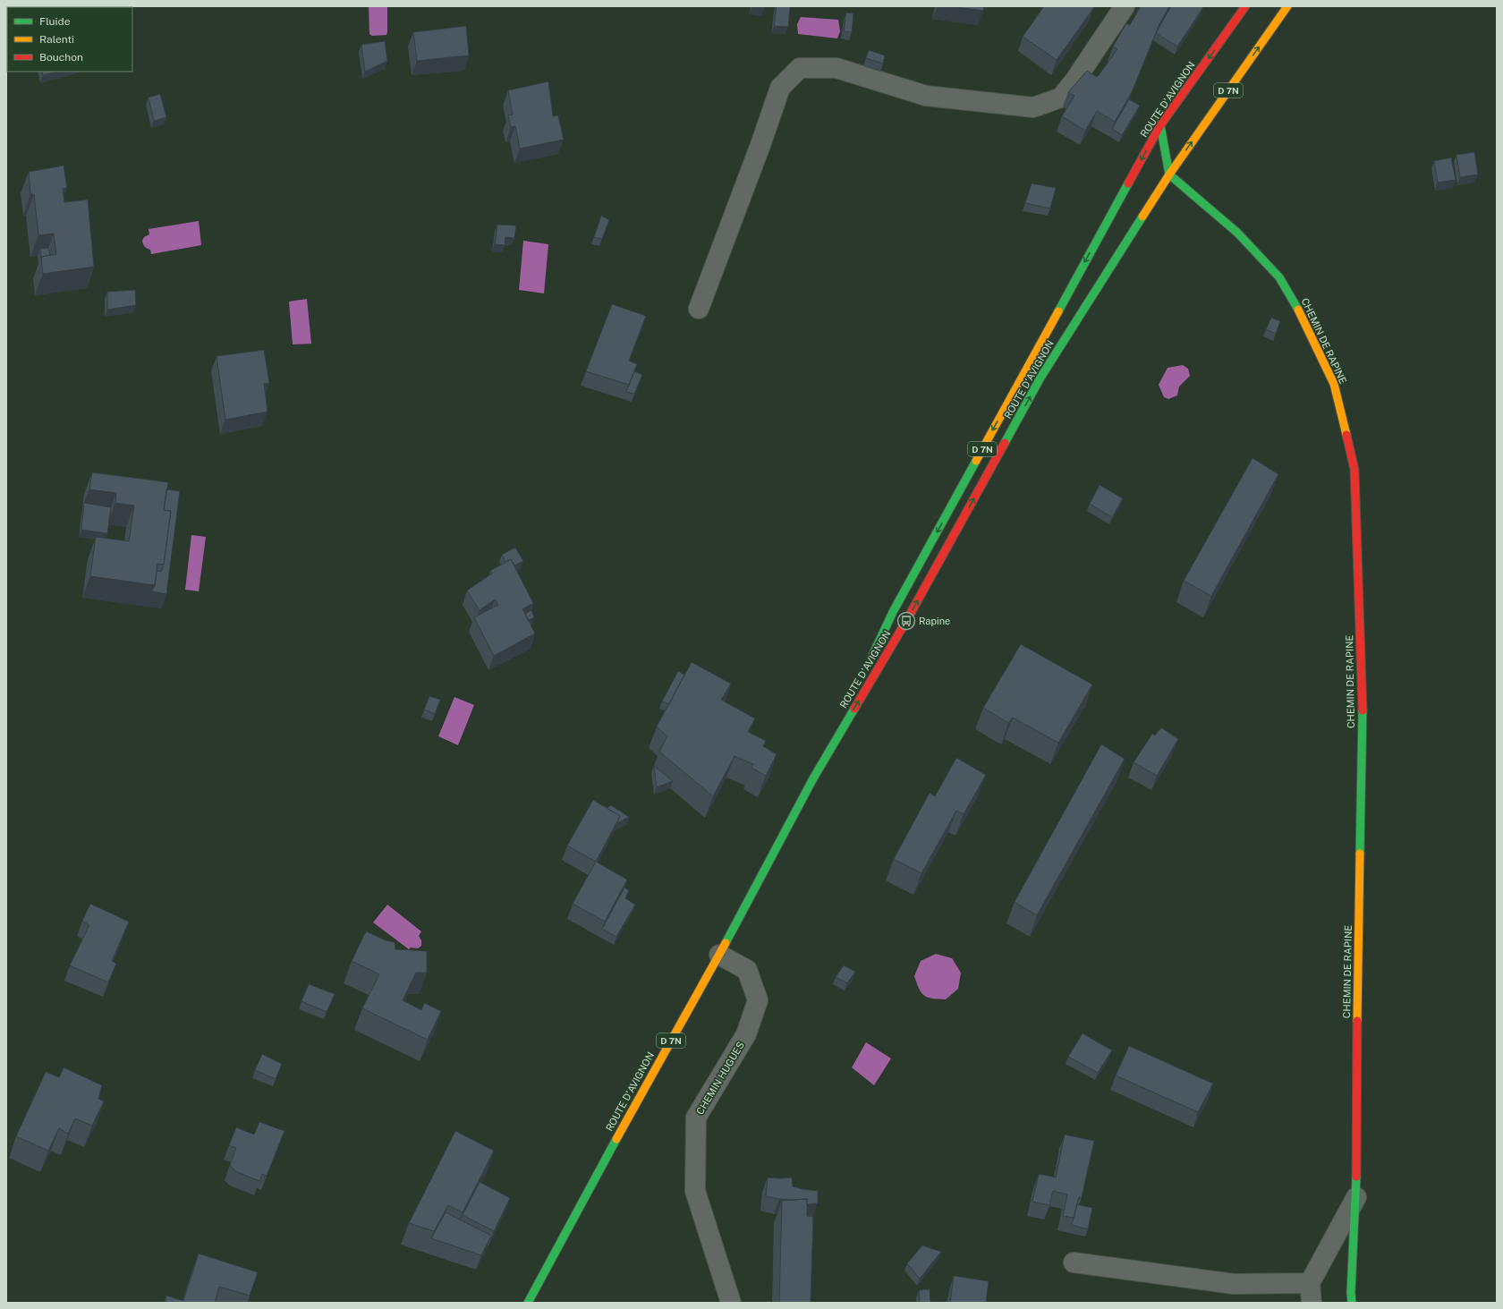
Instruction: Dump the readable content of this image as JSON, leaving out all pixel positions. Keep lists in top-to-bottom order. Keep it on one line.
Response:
{"streets":{"main road":["D 7N","ROUTE D'AVIGNON","CHEMIN DE RAPINE"],"street":["CHEMIN HUGUES"]},"crossings":[["ROUTE D'AVIGNON","CHEMIN DE RAPINE"],["ROUTE D'AVIGNON","CHEMIN HUGUES"]],"places":{"bus stop":["Rapine"]},"legend":["Fluide","Ralenti","Bouchon"]}
